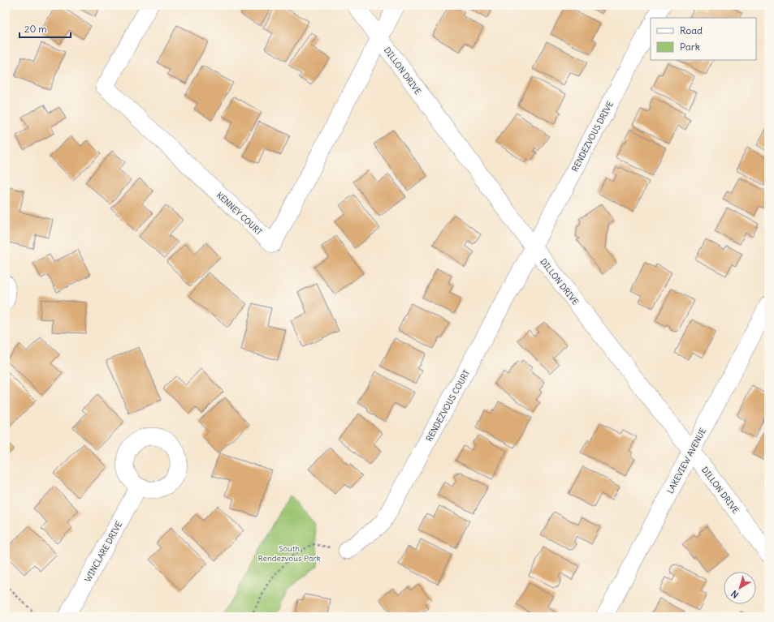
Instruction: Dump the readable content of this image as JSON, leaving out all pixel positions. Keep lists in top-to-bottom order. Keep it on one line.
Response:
{"streets":{"street":["DILLON DRIVE","RENDEZVOUS DRIVE","KENNEY COURT","RENDEZVOUS COURT","LAKEVIEW AVENUE","WINCLARE DRIVE"]},"crossings":[["DILLON DRIVE","RENDEZVOUS DRIVE"],["DILLON DRIVE","KENNEY COURT"],["DILLON DRIVE","RENDEZVOUS COURT"],["DILLON DRIVE","LAKEVIEW AVENUE"],["RENDEZVOUS DRIVE","RENDEZVOUS COURT"]],"parks":["South Rendezvous Park"],"legend":["Road","Park"],"scale_bar":"20 m","north":"bottom left"}
